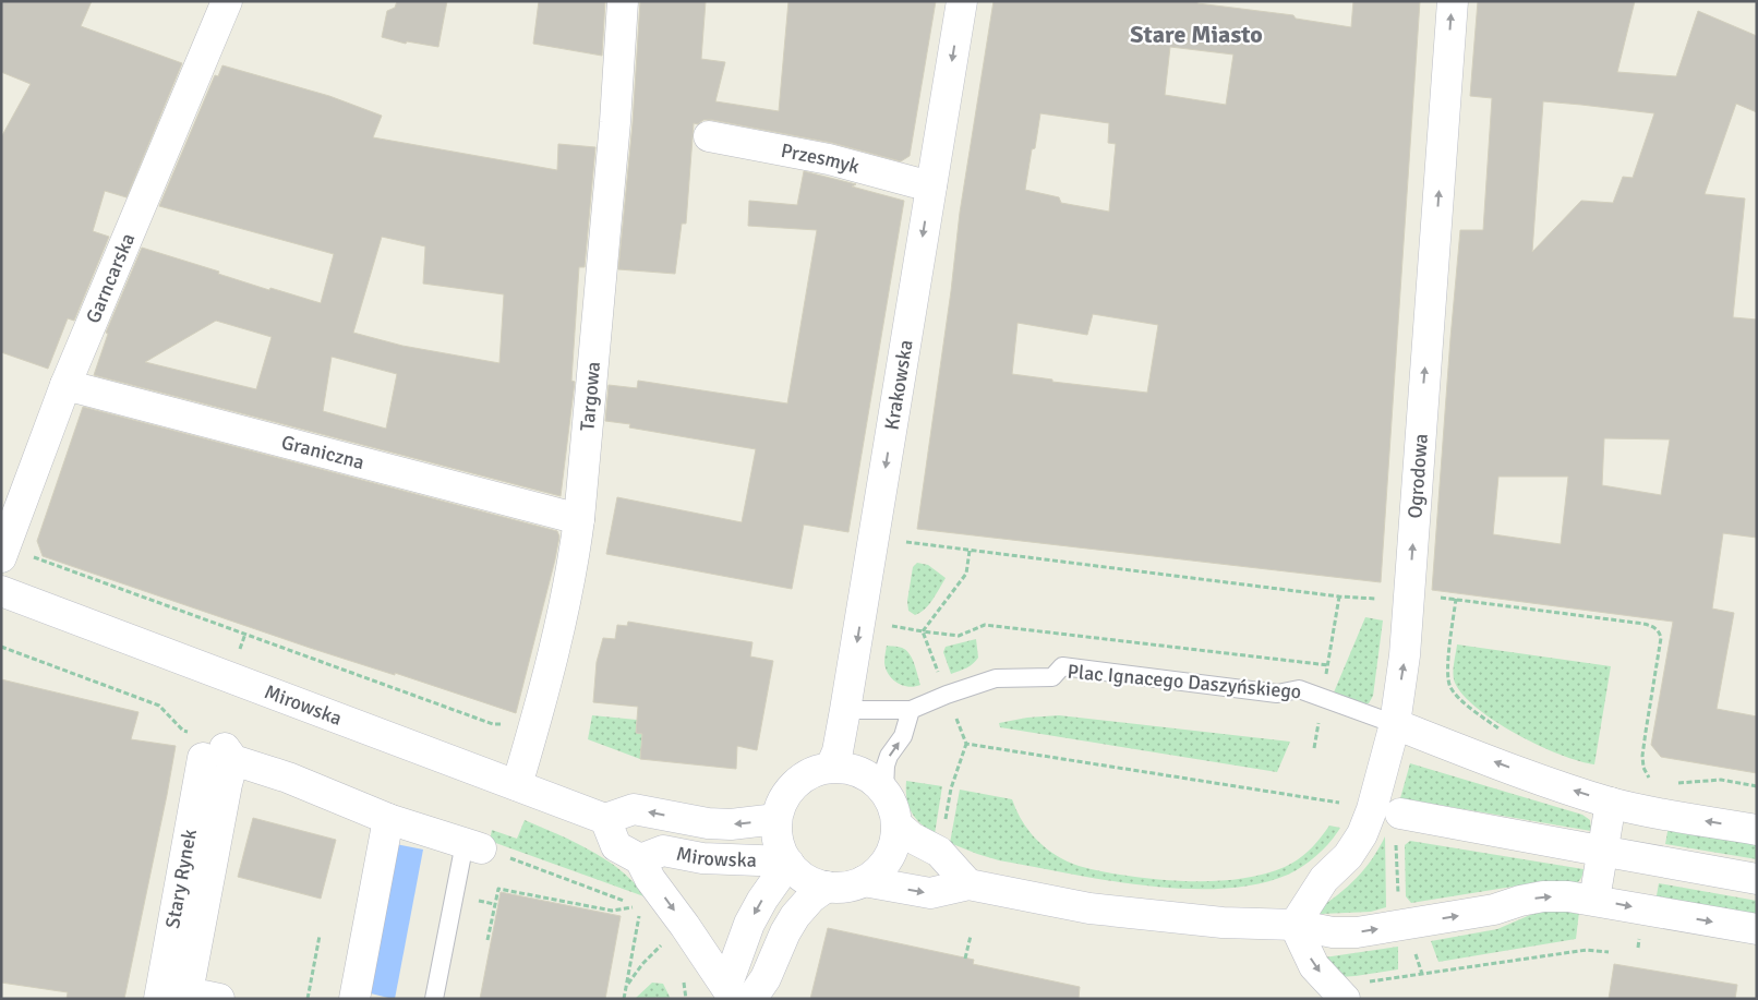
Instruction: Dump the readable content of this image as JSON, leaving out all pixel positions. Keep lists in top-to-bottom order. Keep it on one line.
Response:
{"streets":{"street":["Przesmyk","Garncarska","Krakowska","Targowa","Graniczna","Ogrodowa","Plac Ignacego Daszyńskiego","Mirowska","Stary Rynek"]},"crossings":[["Przesmyk","Krakowska"],["Garncarska","Graniczna"],["Krakowska","Plac Ignacego Daszyńskiego"],["Krakowska","Mirowska"],["Targowa","Graniczna"],["Targowa","Mirowska"],["Ogrodowa","Plac Ignacego Daszyńskiego"]],"one_way":["Krakowska","Ogrodowa","Plac Ignacego Daszyńskiego"],"districts":["Stare Miasto"]}
